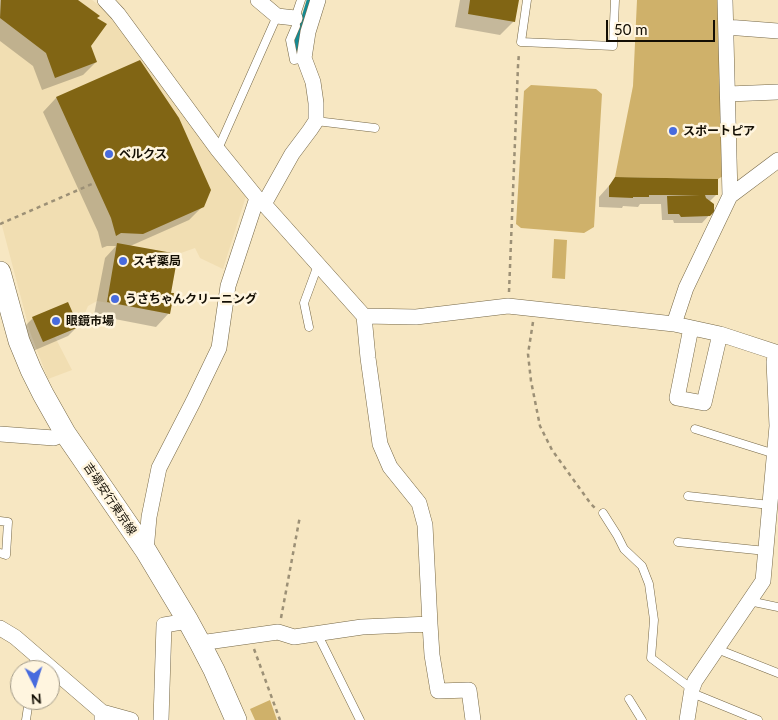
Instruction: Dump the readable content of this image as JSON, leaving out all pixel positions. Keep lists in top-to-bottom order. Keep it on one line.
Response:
{"streets":{"main road":["吉場安行東京線"]},"places":["スポートピア","ベルクス","スギ薬局","うさちゃんクリーニング","眼鏡市場"],"scale_bar":"50 m","north":"bottom"}
